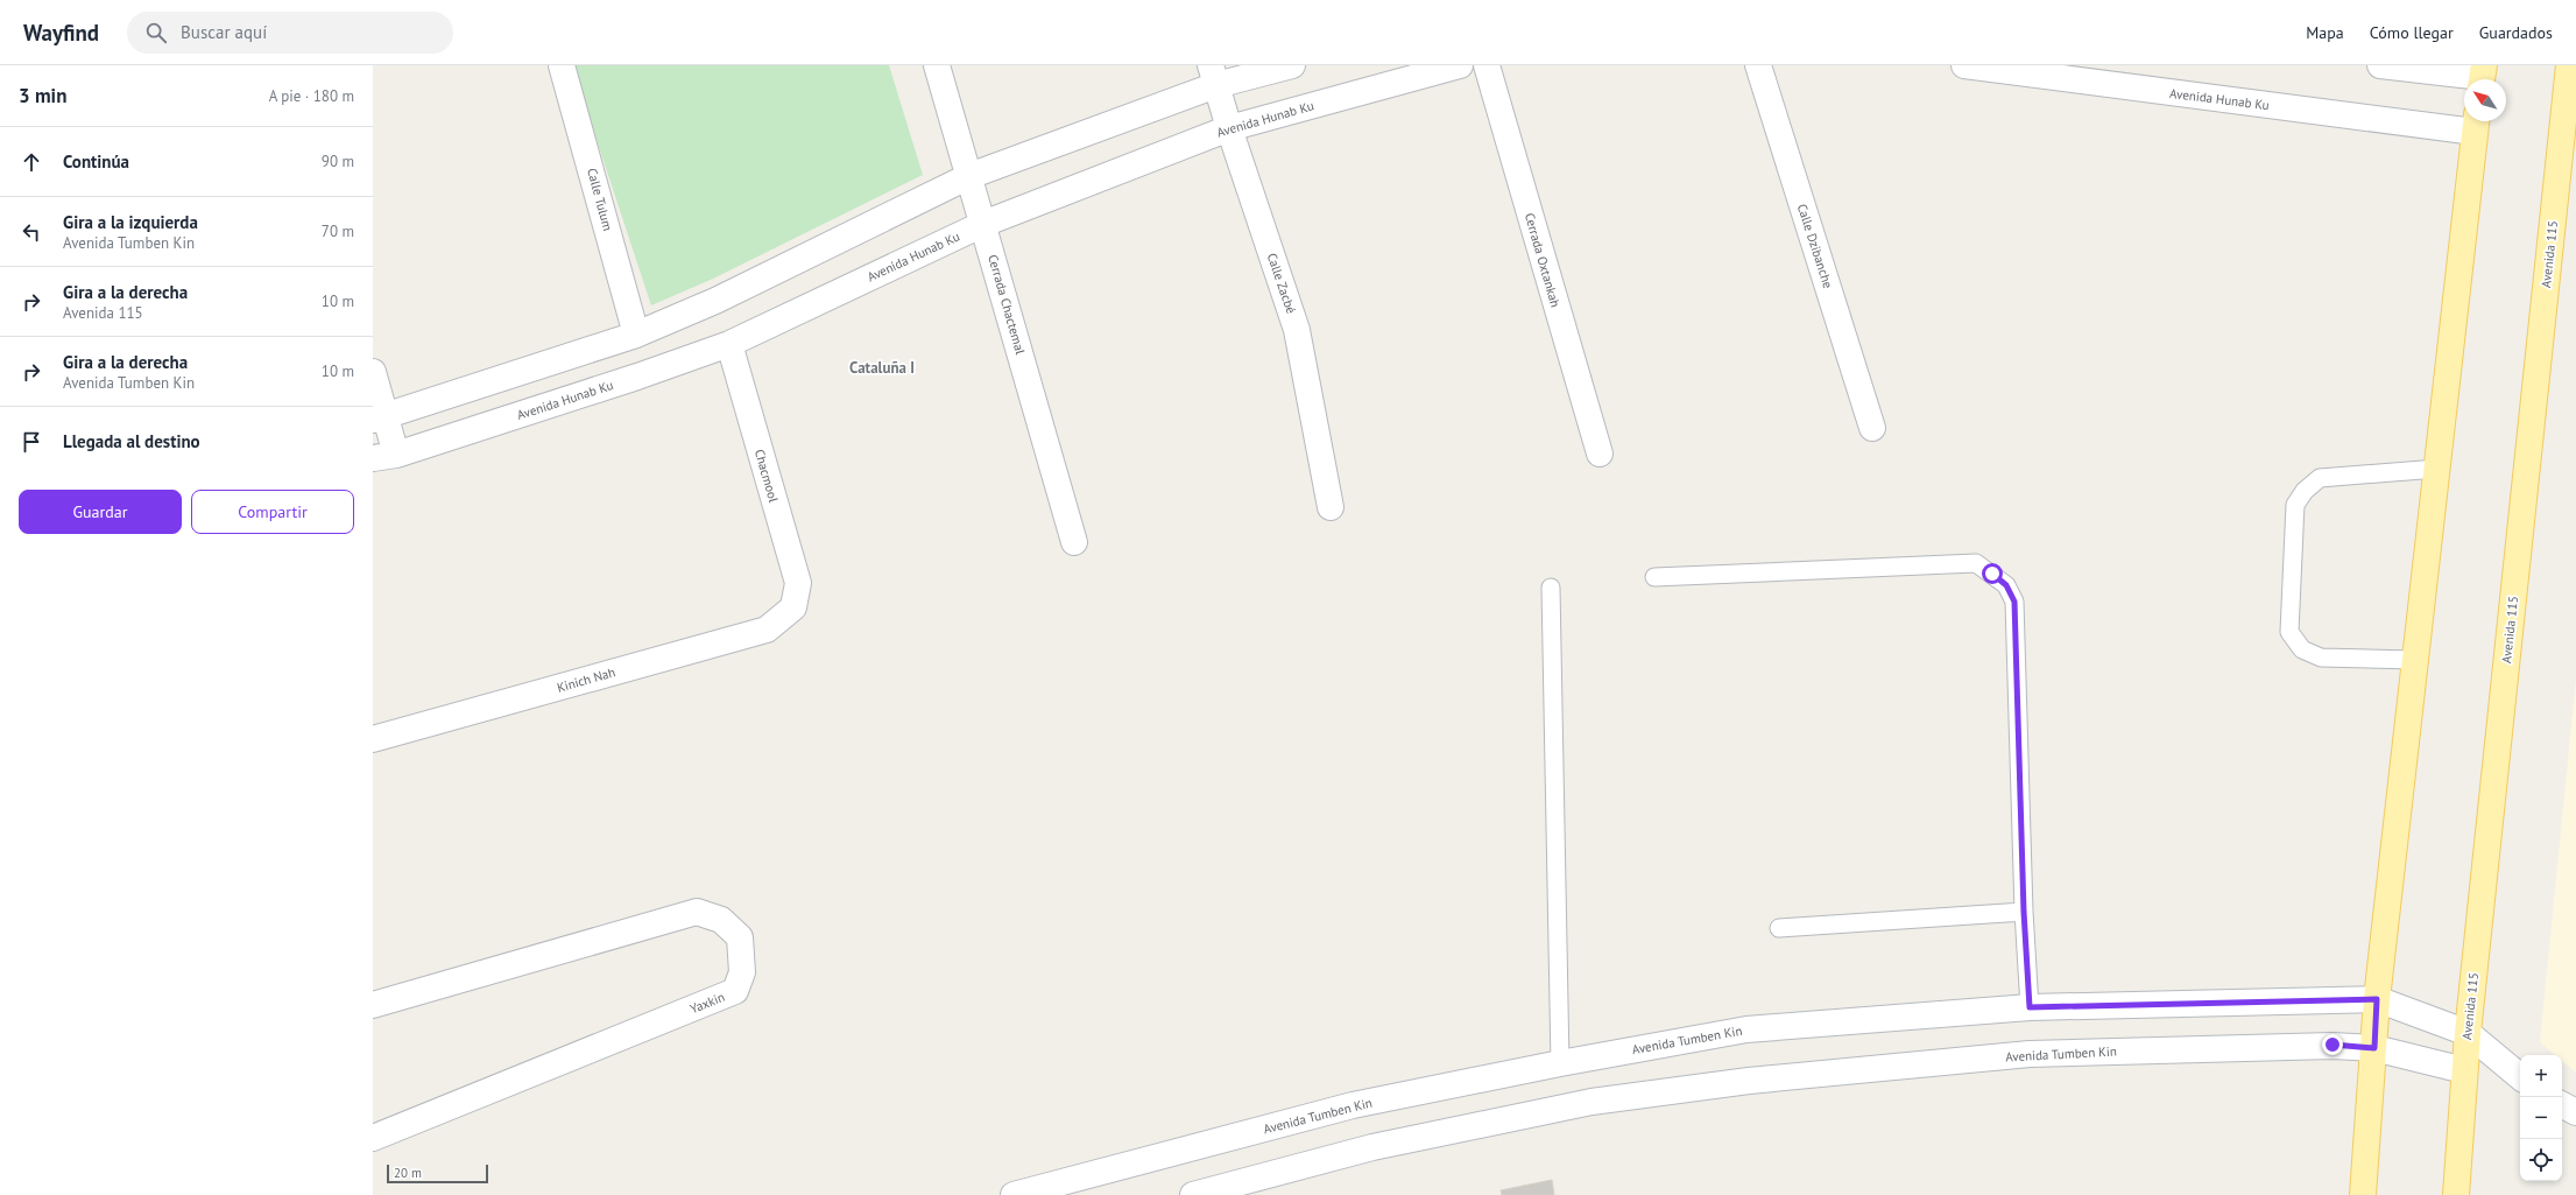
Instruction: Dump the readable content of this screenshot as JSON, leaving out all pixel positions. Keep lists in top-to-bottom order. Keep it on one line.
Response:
{"streets":{"main road":["Avenida 115"],"street":["Avenida Hunab Ku","Calle Tulum","Calle Dzibanche","Cerrada Oxtankah","Calle Zacbé","Cerrada Chactemal","Chacmool","Kinich Nah","Yaxkin","Avenida Tumben Kin"]},"crossings":[["Avenida Hunab Ku","Calle Zacbé"],["Avenida Hunab Ku","Cerrada Chactemal"],["Avenida Hunab Ku","Chacmool"],["Avenida 115","Avenida Tumben Kin"],["Chacmool","Kinich Nah"]],"districts":["Cataluña I"],"scale_bar":"20 m","north":"top left","page":{"header":"Wayfind","search":"Buscar aquí","nav":["Mapa","Cómo llegar","Guardados"],"heading":["3 min","A pie · 180 m"],"list":[["Continúa","90 m"],["Gira a la izquierda","Avenida Tumben Kin","70 m"],["Gira a la derecha","Avenida 115","10 m"],["Gira a la derecha","Avenida Tumben Kin","10 m"],"Llegada al destino"],"buttons":["Guardar","Compartir"],"map_buttons":["+","−"],"scale":"20 m"}}
